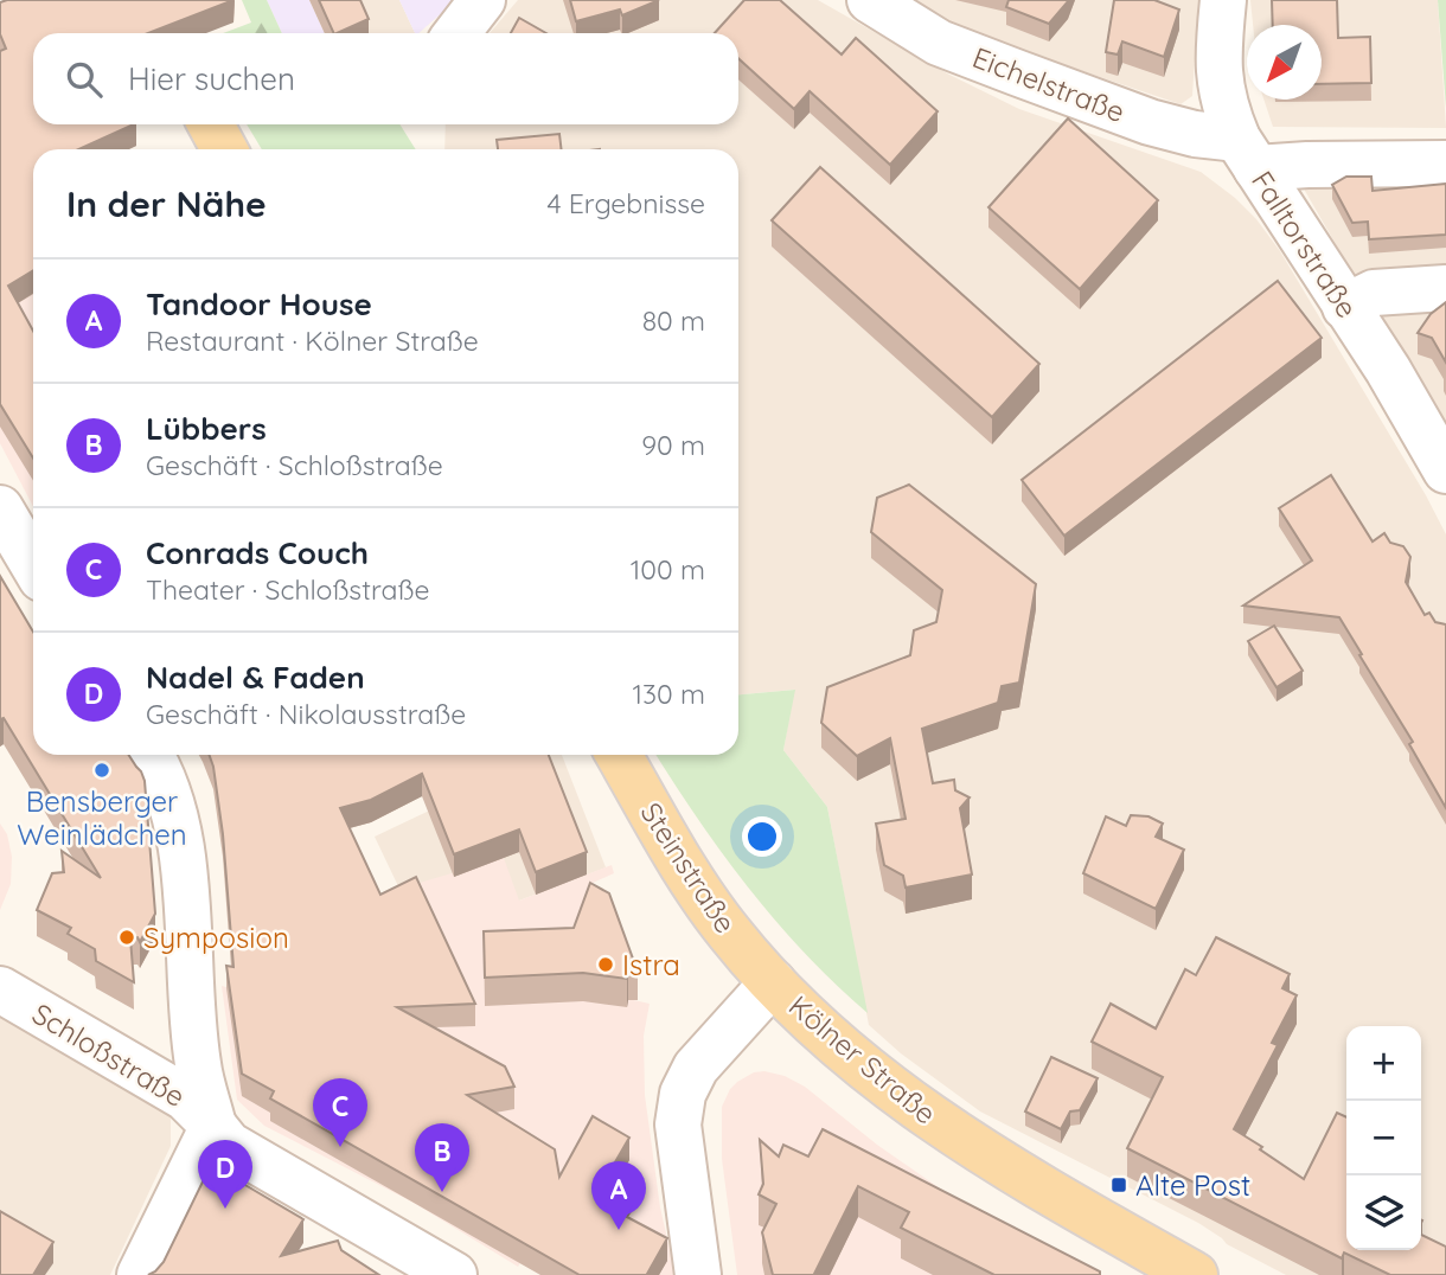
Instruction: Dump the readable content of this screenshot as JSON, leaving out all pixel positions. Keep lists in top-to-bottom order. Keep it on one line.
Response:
{"streets":{"main road":["Steinstraße","Kölner Straße"],"street":["Eichelstraße","Falltorstraße","Schloßstraße"]},"crossings":[["Eichelstraße","Falltorstraße"],["Steinstraße","Kölner Straße"]],"places":{"other":["Bensberger Weinlädchen","Symposion","Istra"],"transit":["Alte Post"]},"north":"bottom left","page":{"search":"Hier suchen","heading":["In der Nähe","4 Ergebnisse"],"list":[{"mark":"A","name":"Tandoor House","note":"Restaurant · Kölner Straße","value":"80 m"},{"mark":"B","name":"Lübbers","note":"Geschäft · Schloßstraße","value":"90 m"},{"mark":"C","name":"Conrads Couch","note":"Theater · Schloßstraße","value":"100 m"},{"mark":"D","name":"Nadel & Faden","note":"Geschäft · Nikolausstraße","value":"130 m"}],"map_buttons":["+","−"],"pins":["C","B","D","A"]}}
